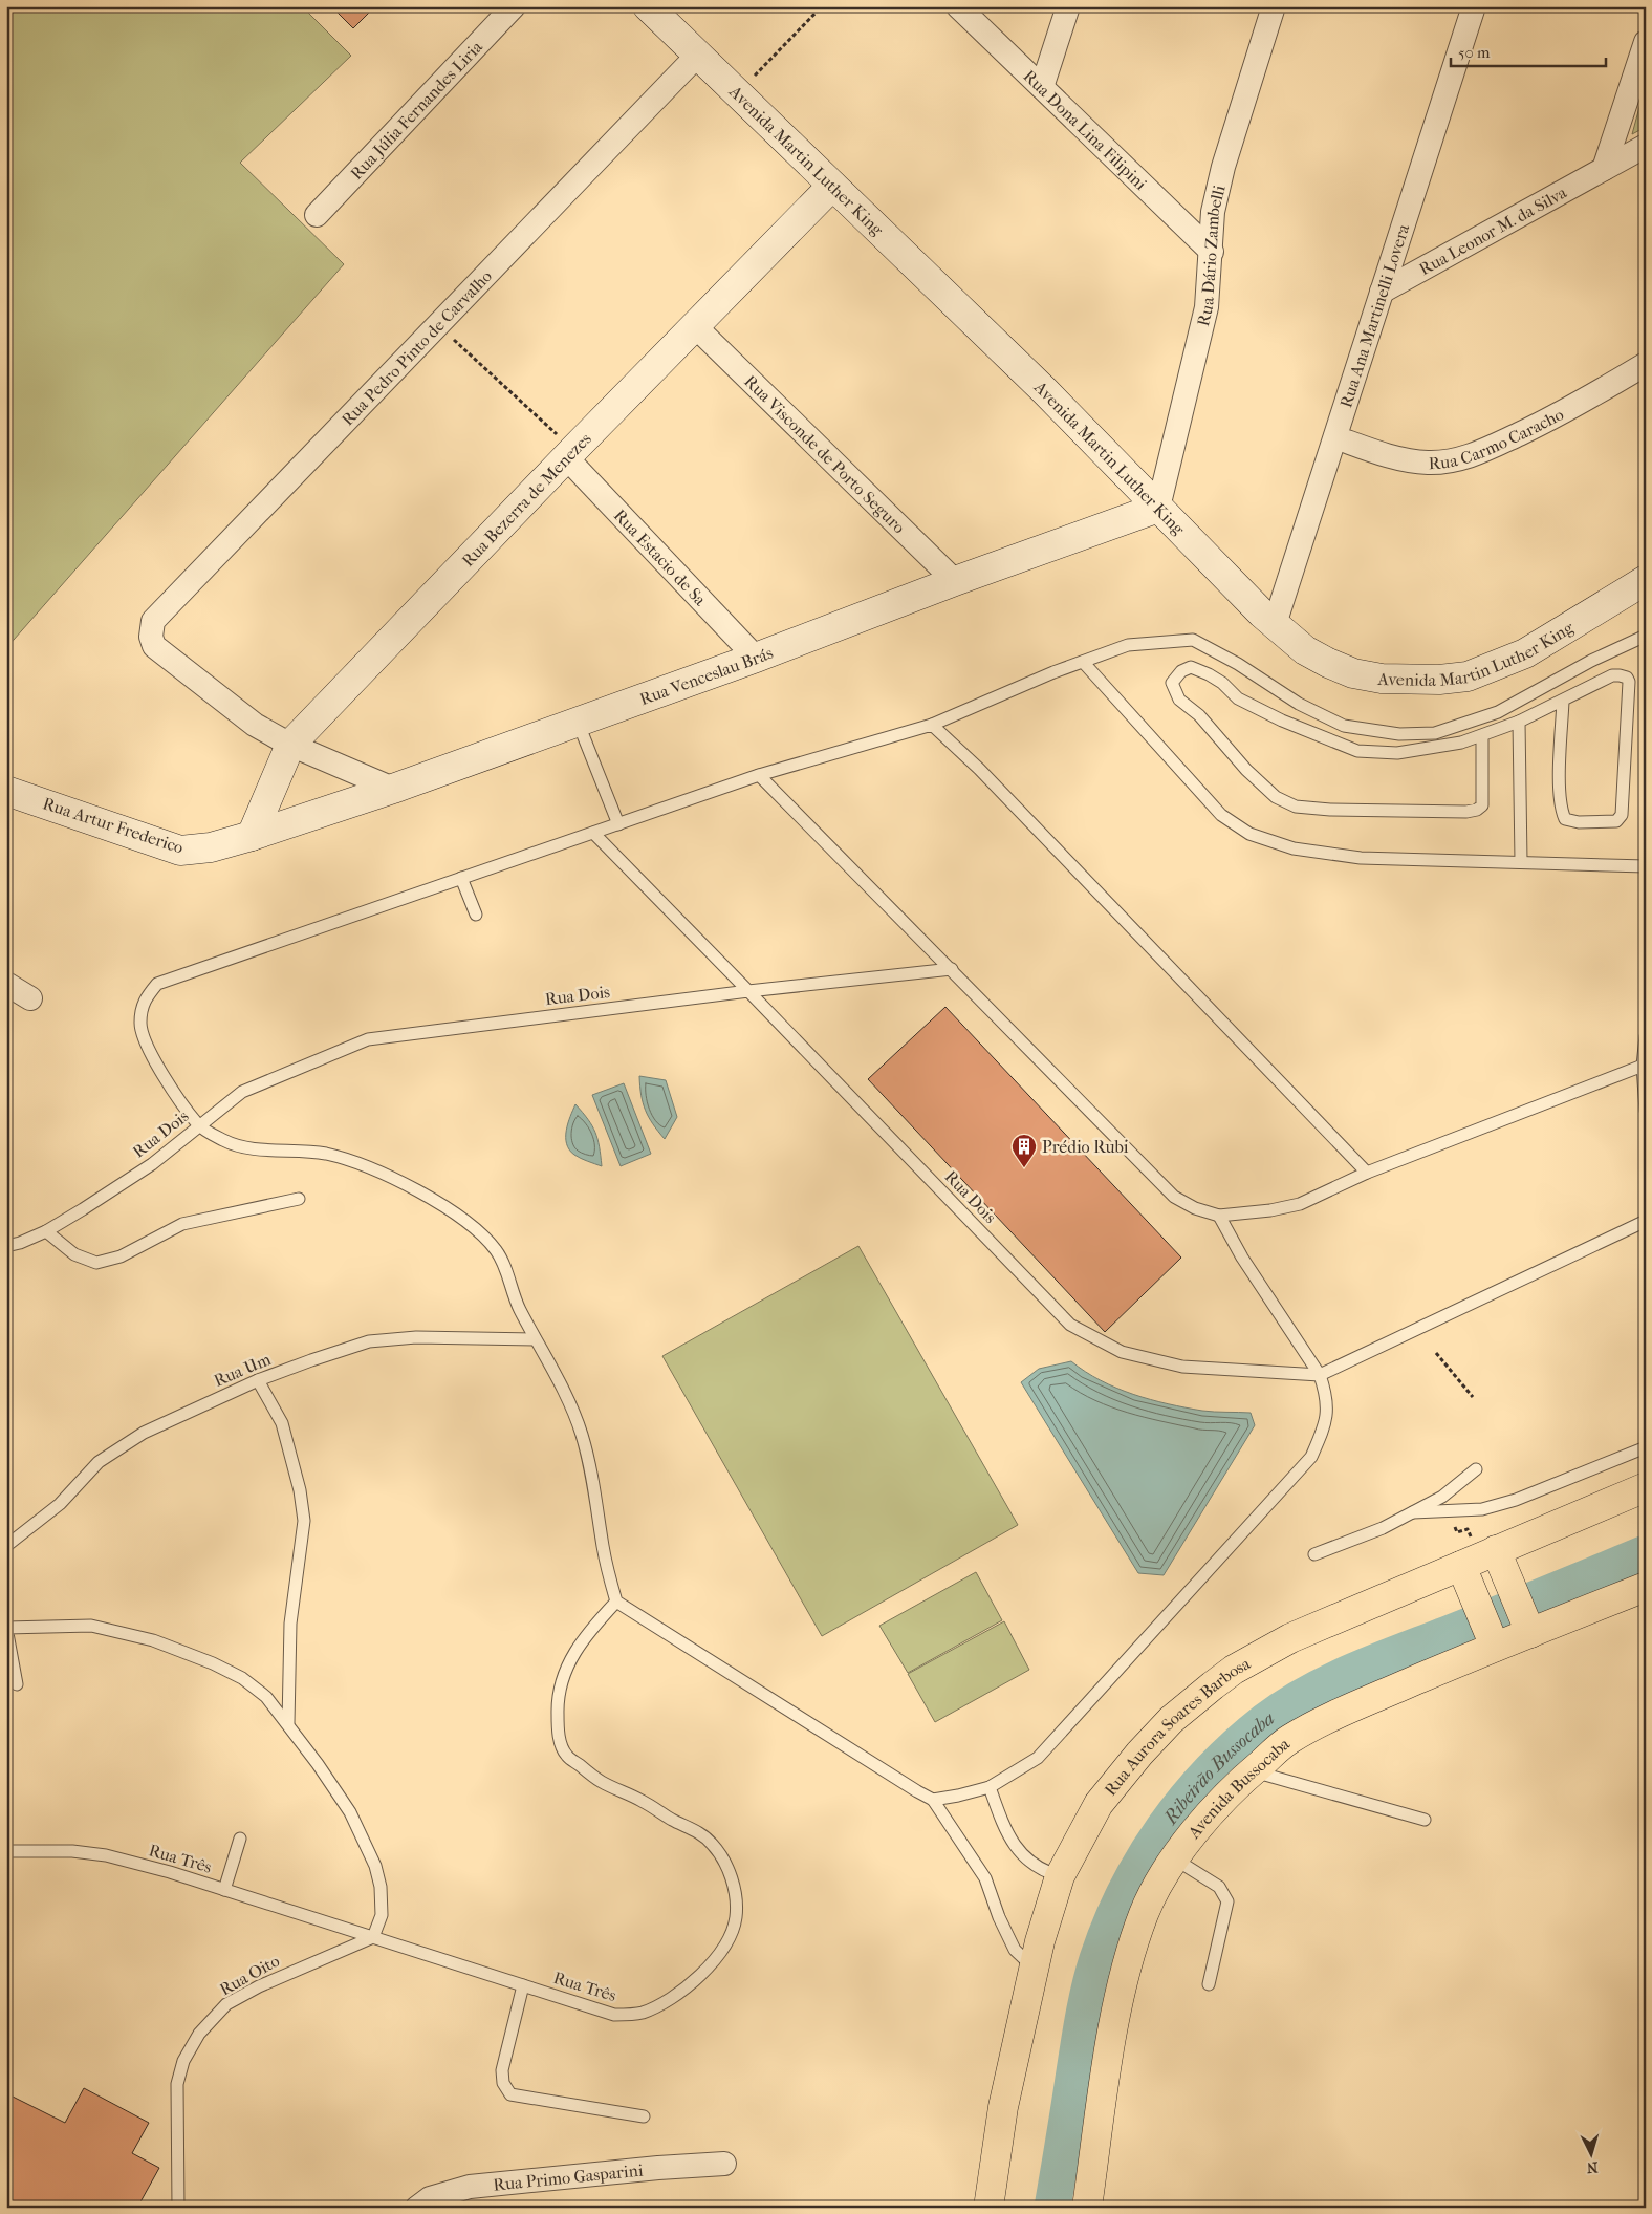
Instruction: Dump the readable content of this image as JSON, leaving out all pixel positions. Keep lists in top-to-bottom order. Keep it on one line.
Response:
{"streets":{"main road":["Rua Aurora Soares Barbosa","Avenida Bussocaba"],"street":["Rua Júlia Fernandes Liria","Rua Dona Lina Filipini","Avenida Martin Luther King","Rua Leonor M. da Silva","Rua Dário Zambelli","Rua Ana Martinelli Lovera","Rua Pedro Pinto de Carvalho","Rua Carmo Caracho","Rua Visconde de Porto Seguro","Rua Bezerra de Menezes","Rua Estacio de Sa","Rua Venceslau Brás","Rua Artur Frederico","Rua Primo Gasparini"],"lane":["Rua Dois","Rua Um","Rua Três","Rua Oito"]},"crossings":[["Rua Dona Lina Filipini","Rua Dário Zambelli"],["Avenida Martin Luther King","Rua Dário Zambelli"],["Avenida Martin Luther King","Rua Ana Martinelli Lovera"],["Avenida Martin Luther King","Rua Pedro Pinto de Carvalho"],["Avenida Martin Luther King","Rua Bezerra de Menezes"],["Avenida Martin Luther King","Rua Venceslau Brás"],["Rua Leonor M. da Silva","Rua Ana Martinelli Lovera"],["Rua Dário Zambelli","Rua Venceslau Brás"],["Rua Ana Martinelli Lovera","Rua Carmo Caracho"],["Rua Pedro Pinto de Carvalho","Rua Bezerra de Menezes"],["Rua Visconde de Porto Seguro","Rua Bezerra de Menezes"],["Rua Visconde de Porto Seguro","Rua Venceslau Brás"],["Rua Bezerra de Menezes","Rua Estacio de Sa"],["Rua Bezerra de Menezes","Rua Venceslau Brás"],["Rua Bezerra de Menezes","Rua Artur Frederico"],["Rua Estacio de Sa","Rua Venceslau Brás"],["Rua Venceslau Brás","Rua Artur Frederico"],["Rua Três","Rua Oito"]],"water":["Ribeirão Bussocaba"],"places":{"building":["Prédio Rubi"]},"scale_bar":"50 m","north":"bottom"}
